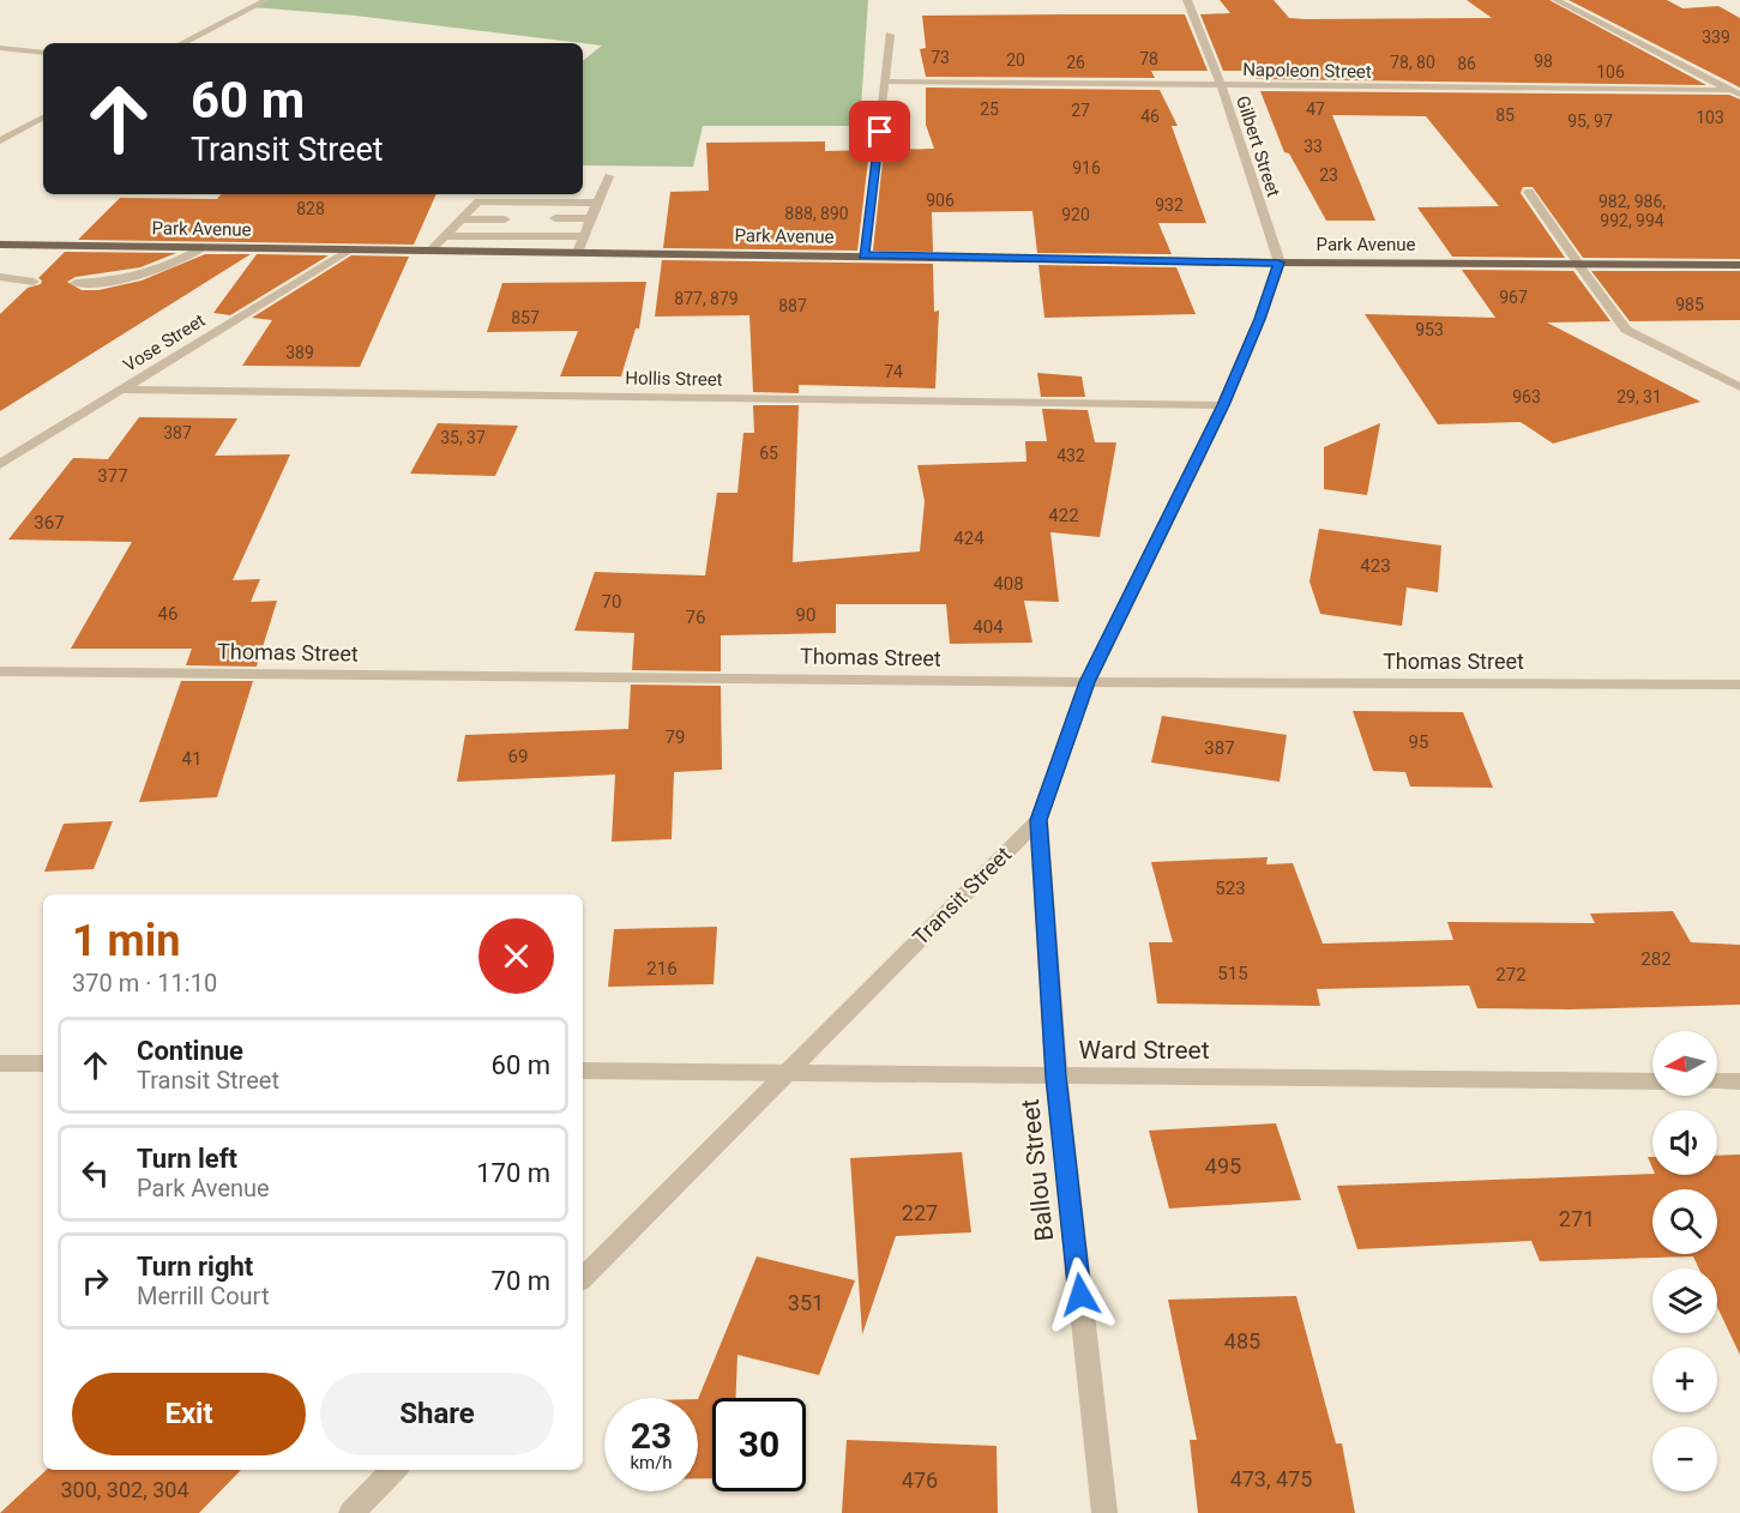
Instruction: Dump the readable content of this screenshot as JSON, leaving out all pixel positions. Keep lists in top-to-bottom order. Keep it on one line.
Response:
{"streets":{"main road":["Park Avenue"],"street":["Napoleon Street","Gilbert Street","Vose Street","Hollis Street","Thomas Street","Transit Street","Ward Street","Ballou Street"]},"crossings":[["Napoleon Street","Gilbert Street"],["Gilbert Street","Park Avenue"],["Gilbert Street","Transit Street"],["Park Avenue","Vose Street"],["Park Avenue","Transit Street"],["Vose Street","Hollis Street"],["Hollis Street","Transit Street"],["Thomas Street","Transit Street"],["Transit Street","Ward Street"],["Transit Street","Ballou Street"],["Ward Street","Ballou Street"]],"house_numbers":["339","73","78","20","98","26","78, 80","86","106","25","47","27","85","46","103","95, 97","33","916","23","906","982, 986, 992, 994","932","828","888, 890","920","967","877, 879","985","887","857","953","389","74","963","29, 31","387","35, 37","65","432","377","422","367","424","423","408","70","46","90","76","404","79","95","387","69","41","523","282","216","515","272","495","227","271","351","485","473, 475","476","300, 302, 304"],"north":"left","page":{"turn":["60 m","Transit Street"],"heading":["1 min","370 m · 11:10"],"list":[{"name":"Continue","note":"Transit Street","value":"60 m"},{"name":"Turn left","note":"Park Avenue","value":"170 m"},{"name":"Turn right","note":"Merrill Court","value":"70 m"}],"map_buttons":["+","−"],"buttons":["Exit","Share"],"speed":"23 km/h","limit":"30"}}
